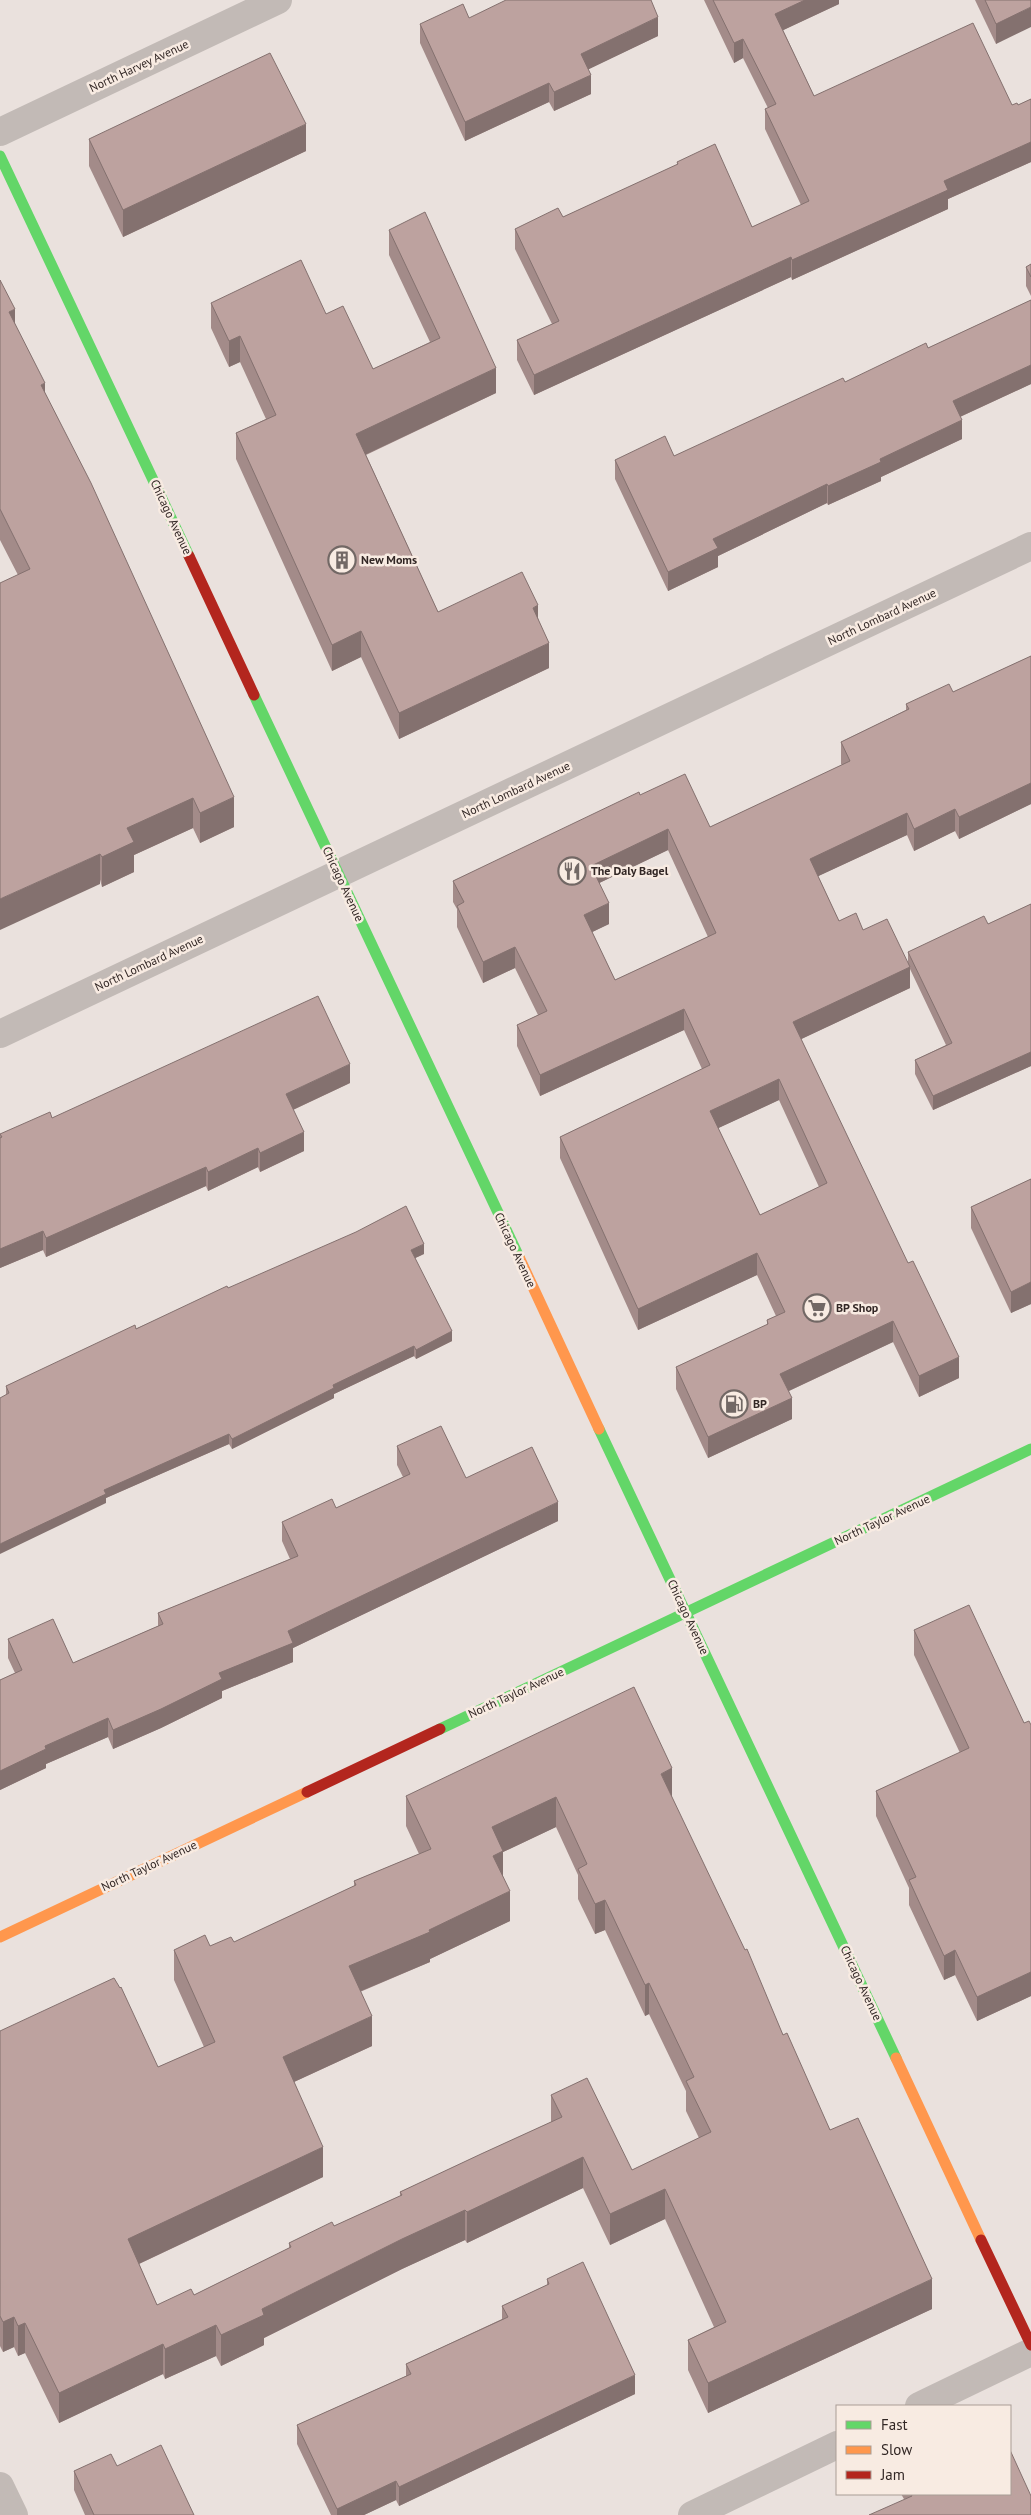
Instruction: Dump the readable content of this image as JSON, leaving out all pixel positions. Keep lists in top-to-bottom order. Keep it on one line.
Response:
{"streets":{"main road":["Chicago Avenue","North Taylor Avenue"],"street":["North Harvey Avenue","North Lombard Avenue"]},"crossings":[["Chicago Avenue","North Lombard Avenue"],["Chicago Avenue","North Taylor Avenue"]],"places":{"building":["New Moms"],"restaurant":["The Daly Bagel"],"supermarket":["BP Shop"],"fuel station":["BP"]},"legend":["Fast","Slow","Jam"]}
